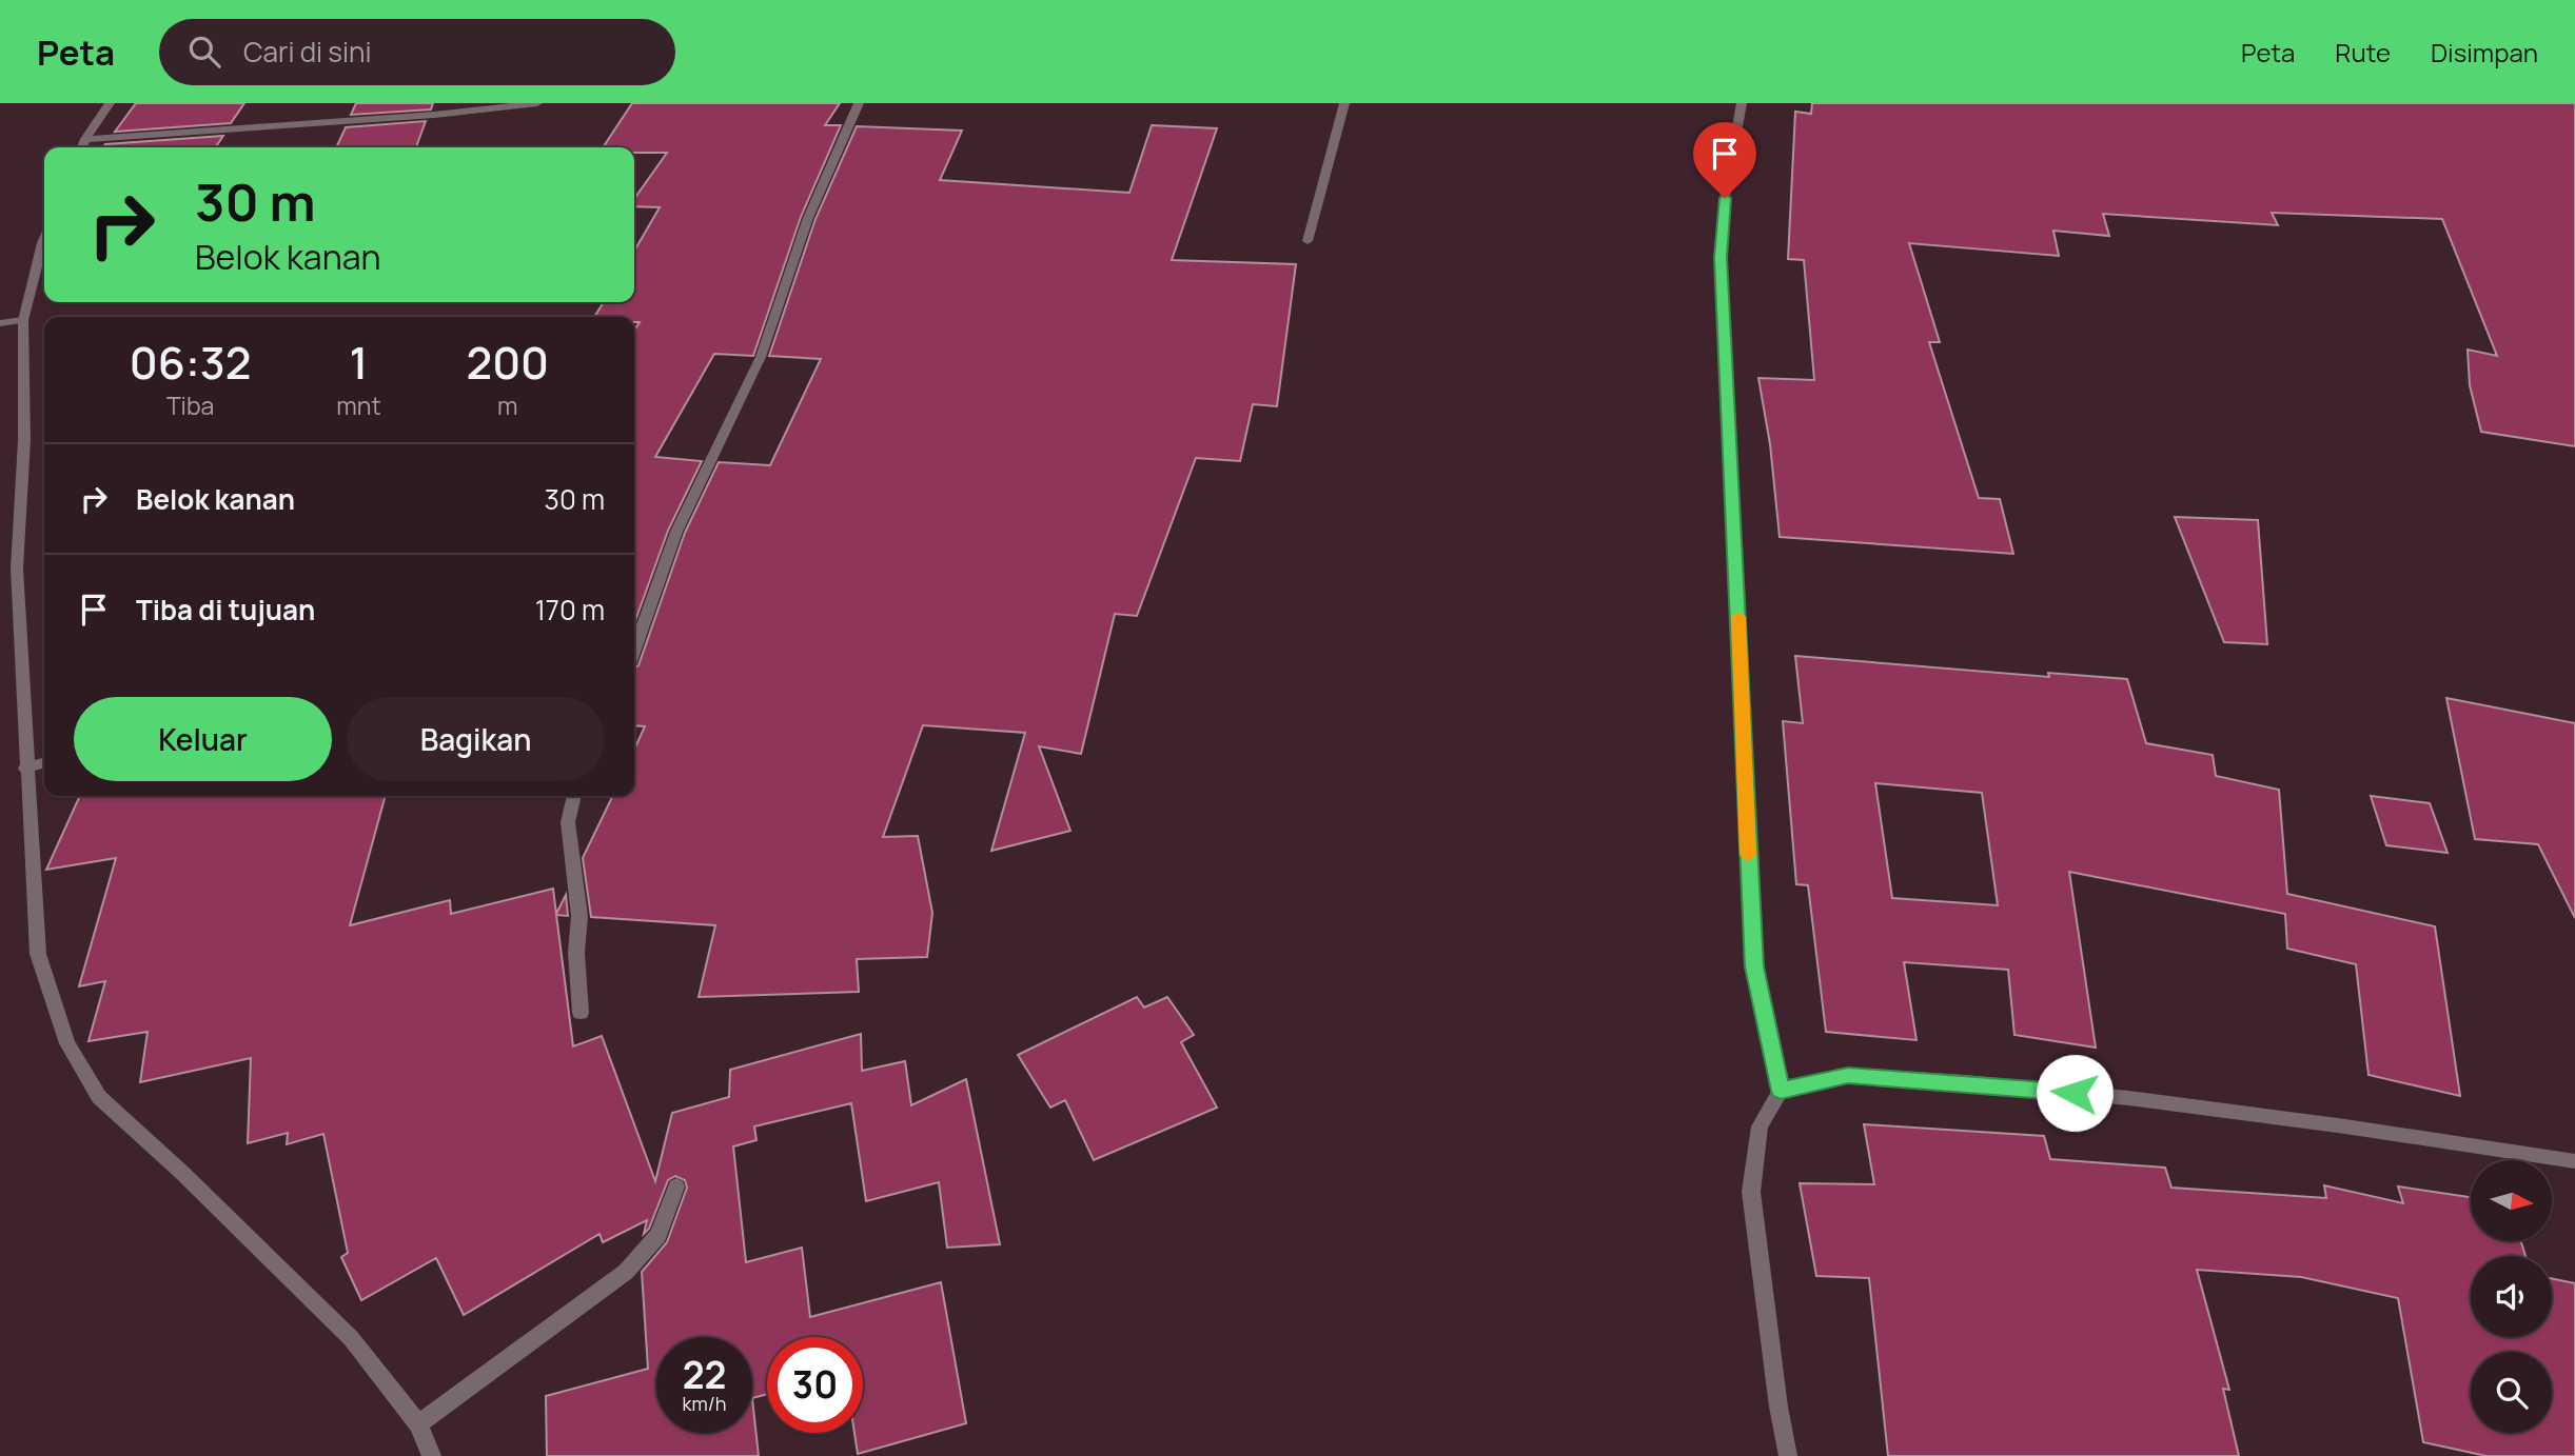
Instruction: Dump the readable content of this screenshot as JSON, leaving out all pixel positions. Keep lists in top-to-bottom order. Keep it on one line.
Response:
{"north":"right","page":{"header":"Peta","search":"Cari di sini","nav":["Peta","Rute","Disimpan"],"turn":["30 m","Belok kanan"],"eta":["06:32","Tiba","1","mnt","200","m"],"list":[{"name":"Belok kanan","value":"30 m"},{"name":"Tiba di tujuan","value":"170 m"}],"buttons":["Keluar","Bagikan"],"speed":"22 km/h","limit":"30"}}
